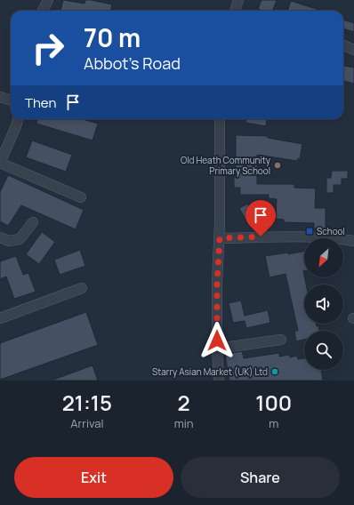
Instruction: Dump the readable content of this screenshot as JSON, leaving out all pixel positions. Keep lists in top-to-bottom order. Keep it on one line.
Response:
{"places":{"other":["Old Heath Community Primary School","Starry Asian Market (UK) Ltd"],"transit":["School"]},"north":"bottom left","page":{"turn":["70 m","Abbot's Road"],"then":"Then","eta":["21:15","Arrival","2","min","100","m"],"buttons":["Exit","Share"]}}
